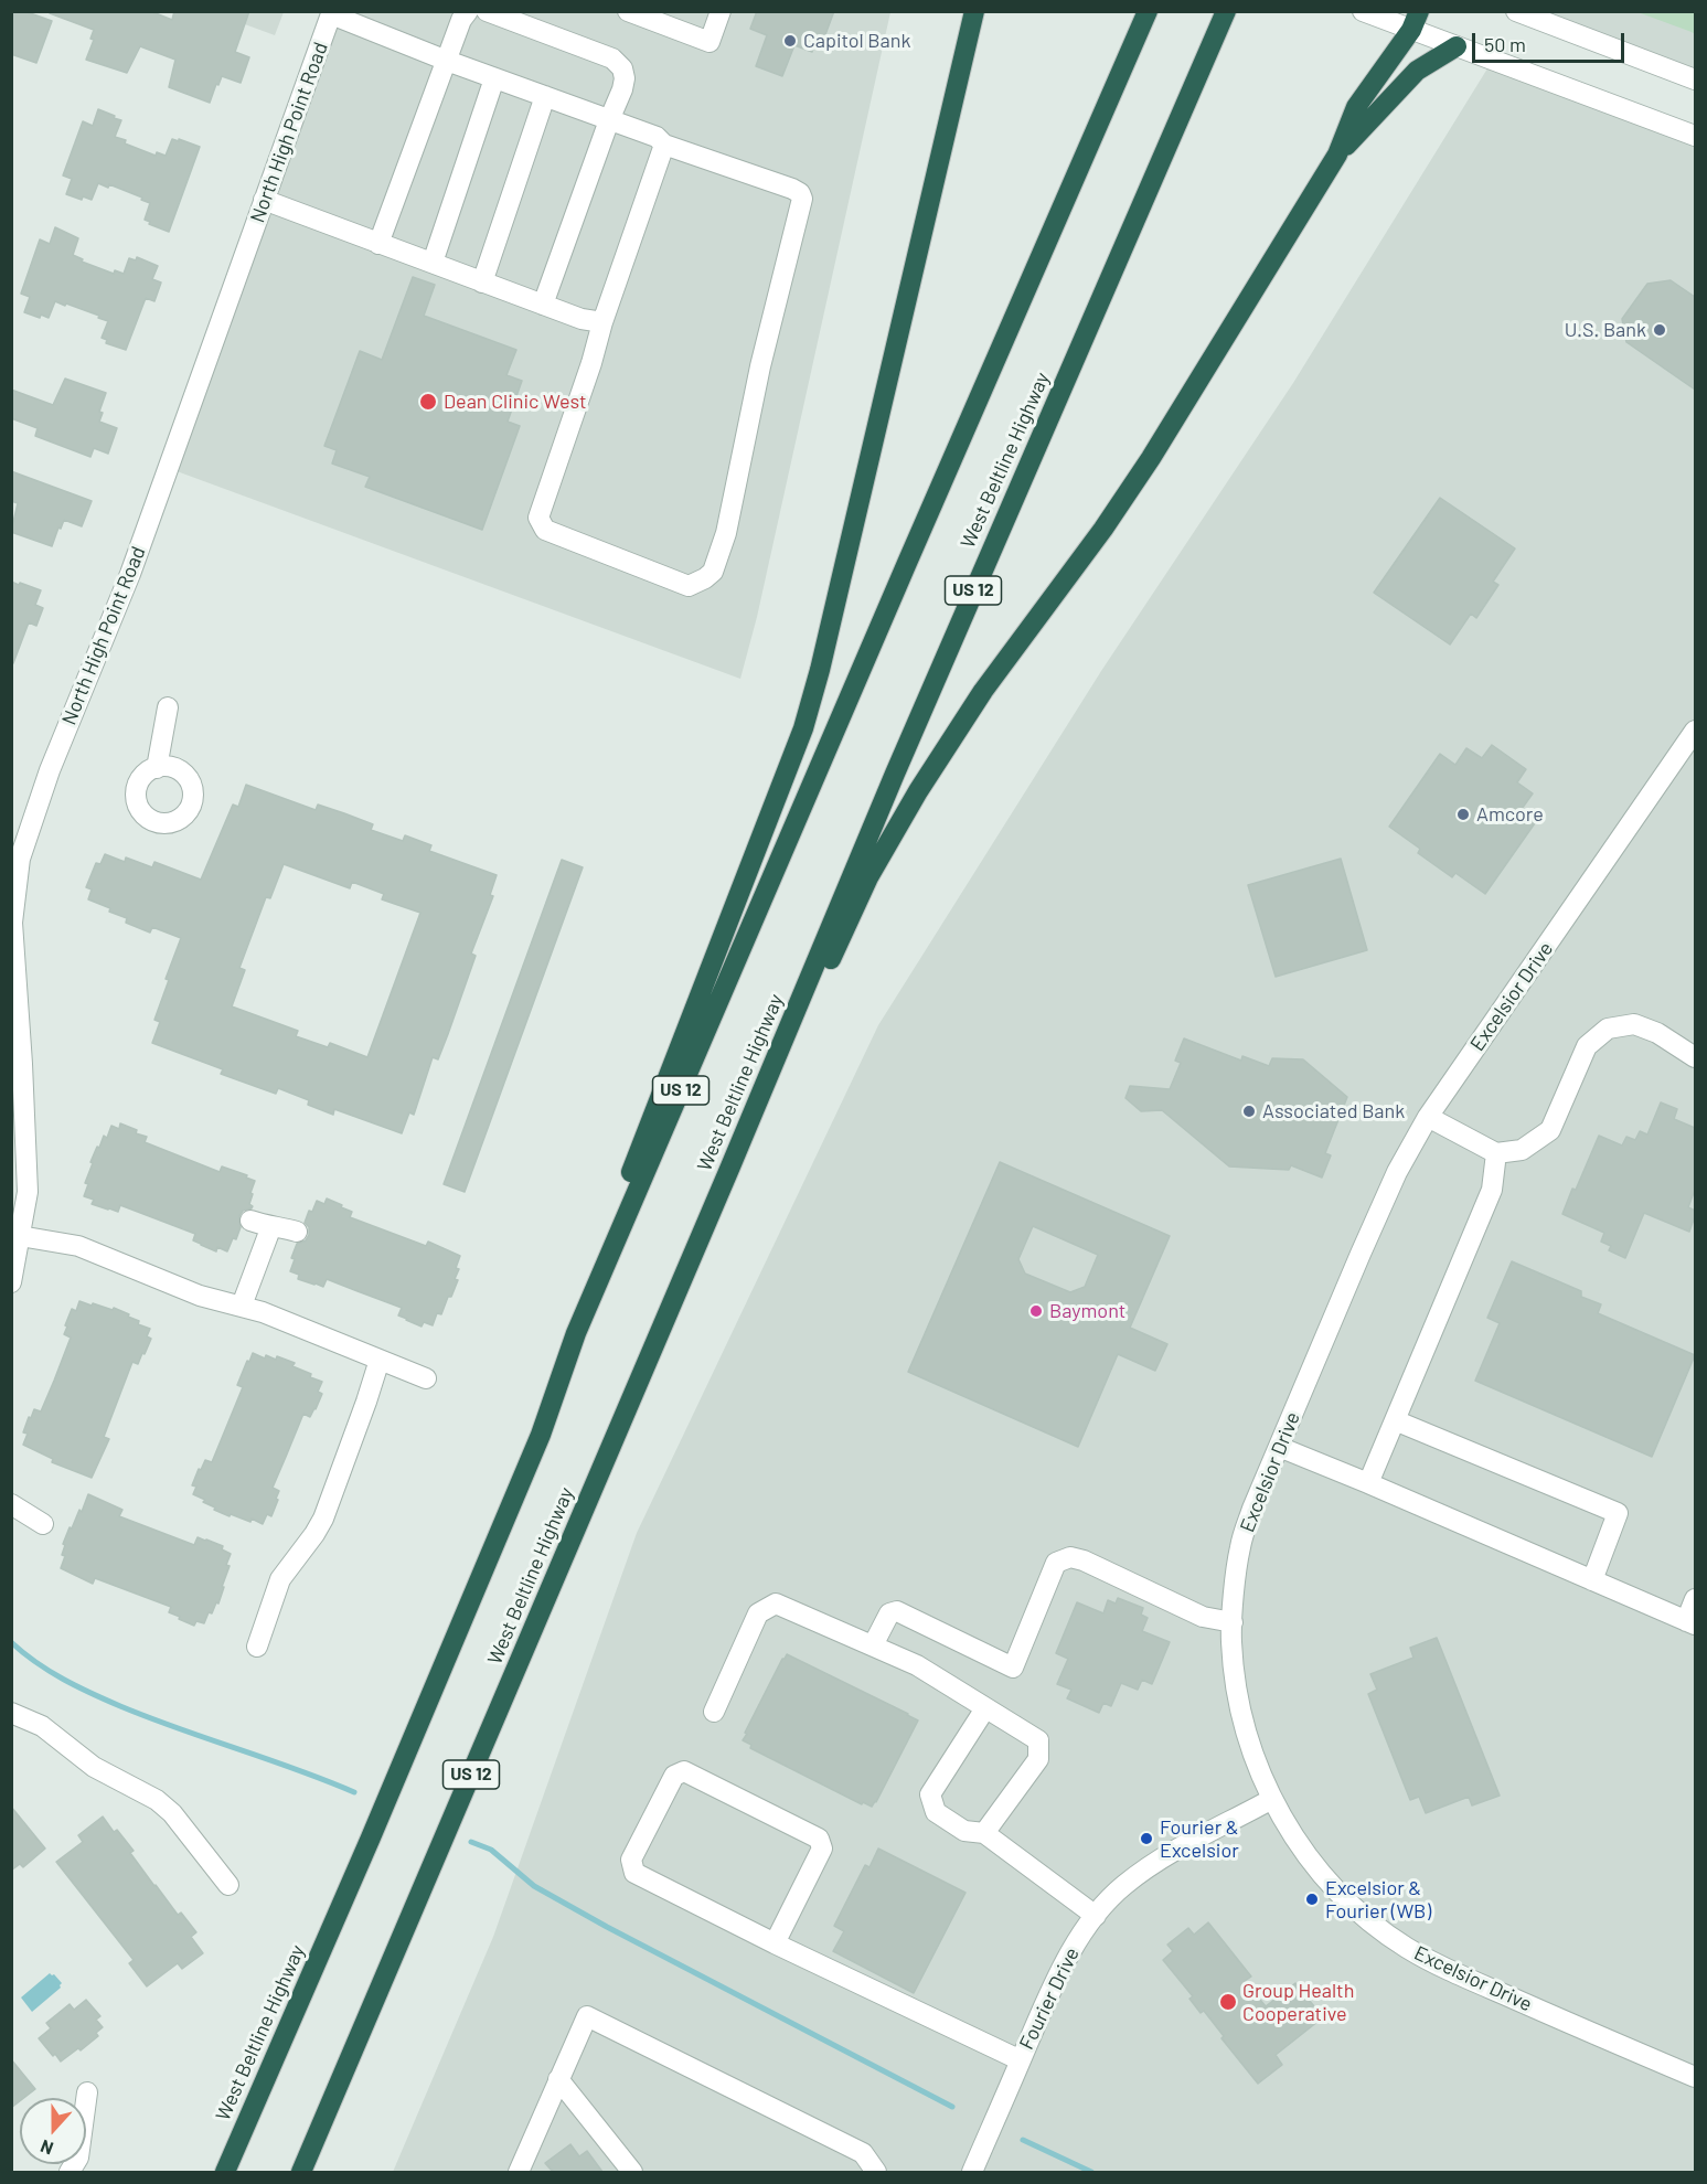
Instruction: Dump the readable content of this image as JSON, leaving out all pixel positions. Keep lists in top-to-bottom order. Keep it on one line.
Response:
{"streets":{"highway":["West Beltline Highway","US 12"],"street":["North High Point Road","Excelsior Drive","Fourier Drive"]},"crossings":[["Excelsior Drive","Fourier Drive"]],"places":["Capitol Bank","U.S. Bank","Dean Clinic West","Amcore","Associated Bank","Baymont","Fourier & Excelsior","Excelsior & Fourier (WB)","Group Health Cooperative"],"scale_bar":"50 m","north":"bottom"}
